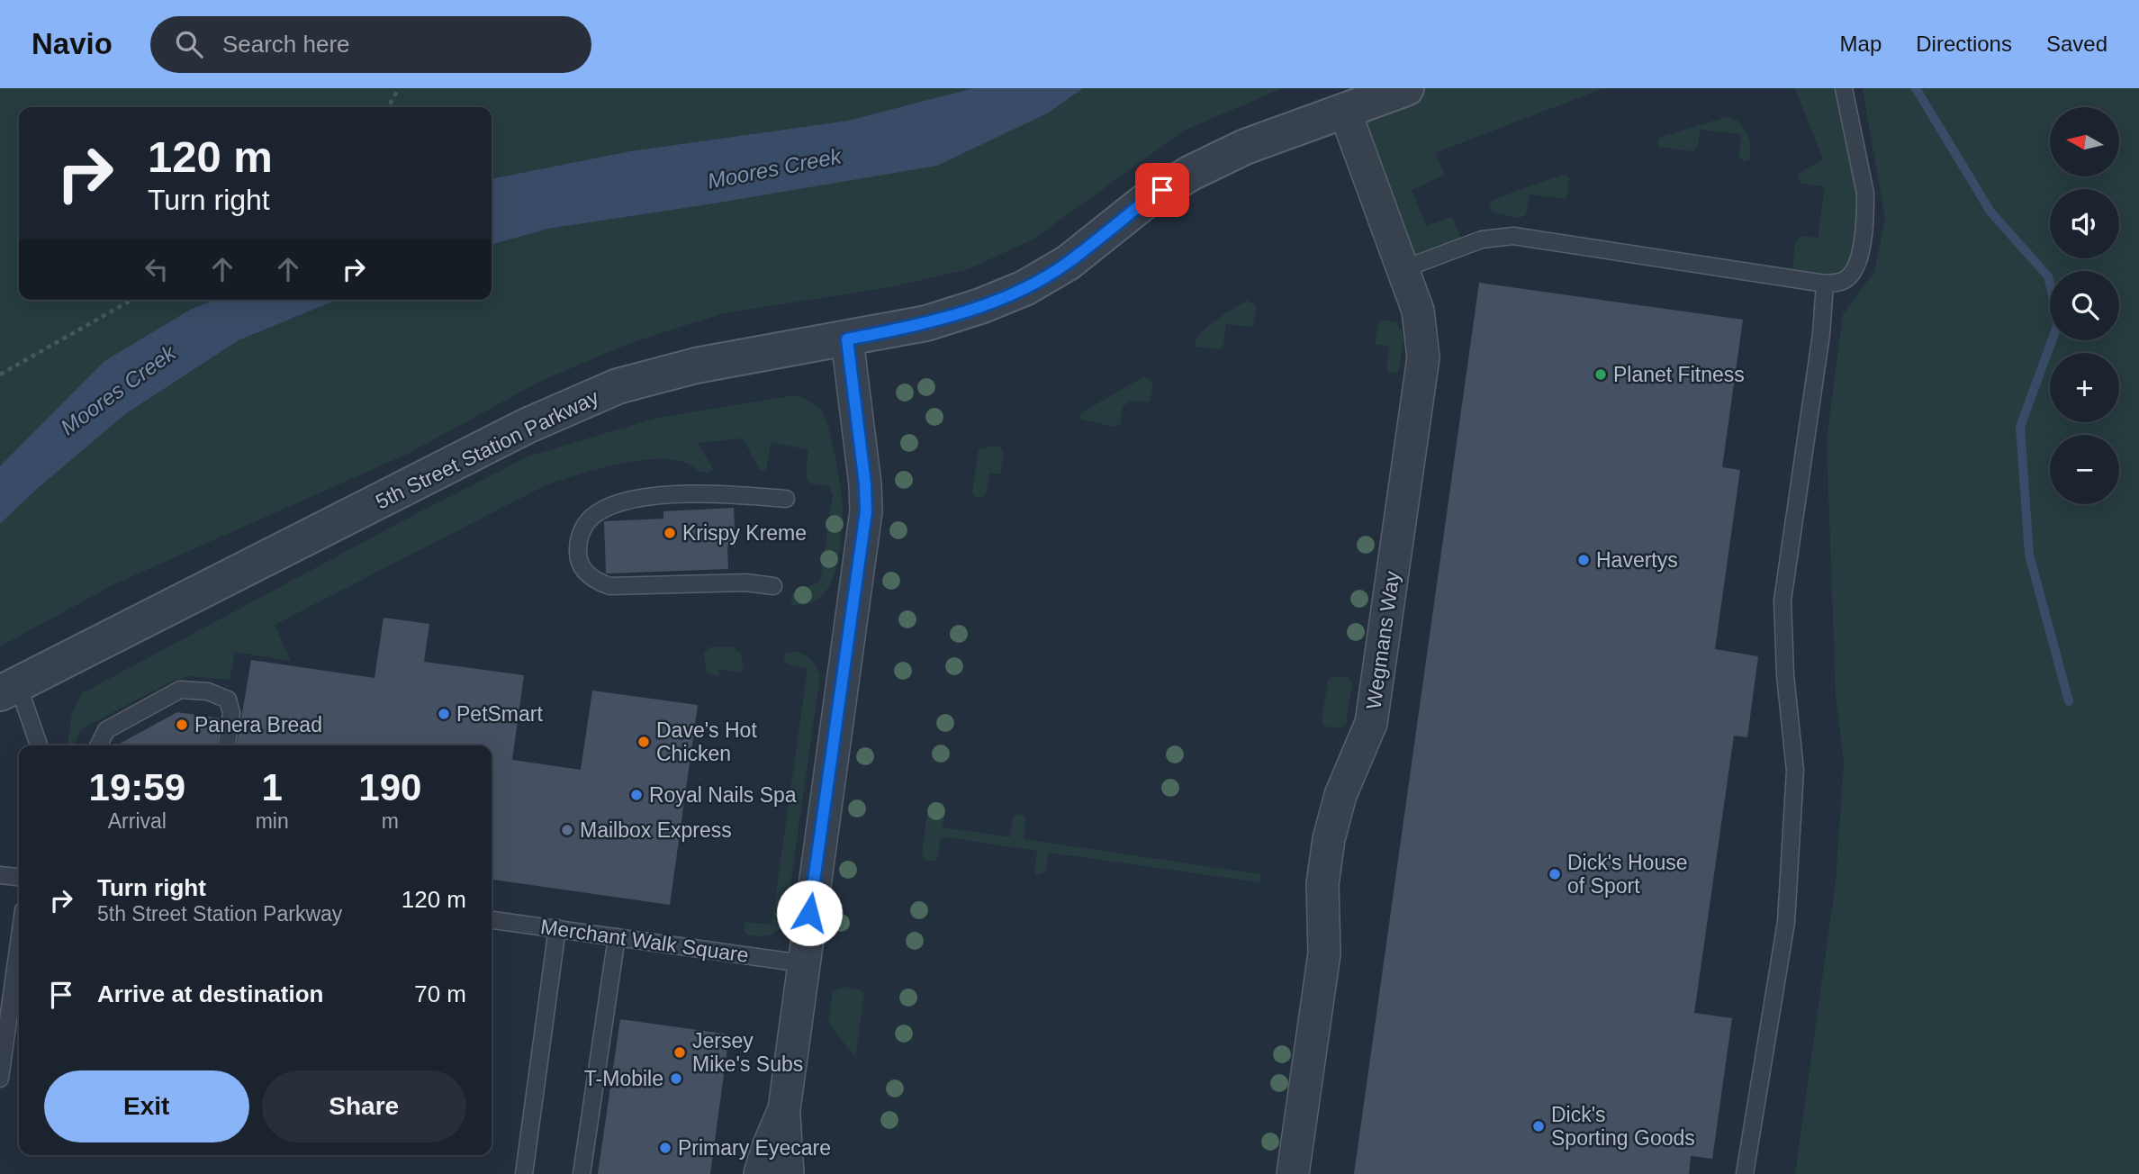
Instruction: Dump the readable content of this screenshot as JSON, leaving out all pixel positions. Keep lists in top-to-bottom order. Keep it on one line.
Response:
{"streets":{"street":["5th Street Station Parkway","Wegmans Way"],"lane":["Merchant Walk Square"]},"crossings":[["5th Street Station Parkway","Wegmans Way"]],"water":["Moores Creek"],"places":["Planet Fitness","Krispy Kreme","Havertys","PetSmart","Panera Bread","Dave's Hot Chicken","Royal Nails Spa","Mailbox Express","Dick's House of Sport","Jersey Mike's Subs","T-Mobile","Dick's Sporting Goods","Primary Eyecare"],"north":"left","page":{"header":"Navio","search":"Search here","nav":["Map","Directions","Saved"],"map_buttons":["+","−"],"turn":["120 m","Turn right"],"eta":["19:59","Arrival","1","min","190","m"],"list":[{"name":"Turn right","note":"5th Street Station Parkway","value":"120 m"},{"name":"Arrive at destination","value":"70 m"}],"buttons":["Exit","Share"]}}
